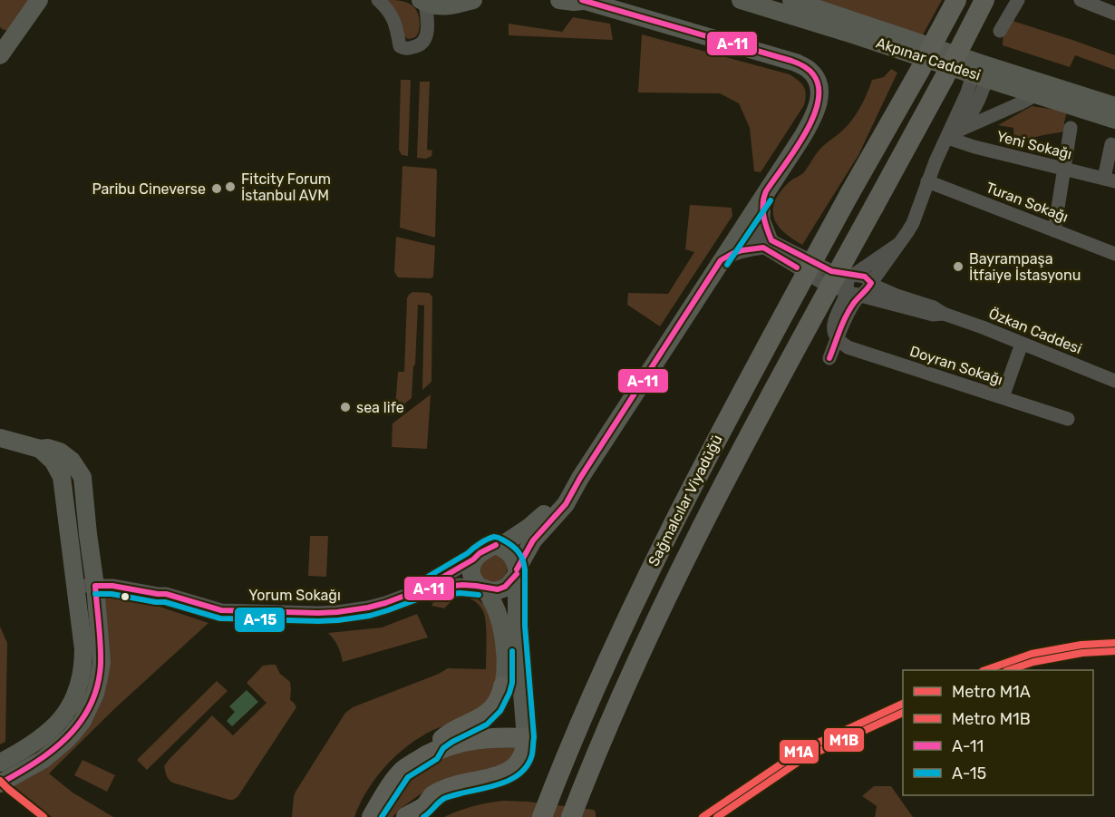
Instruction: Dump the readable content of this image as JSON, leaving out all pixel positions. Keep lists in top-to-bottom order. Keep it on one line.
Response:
{"streets":{"highway":["Sağmalcılar Viyadüğü"],"main road":["Akpınar Caddesi"],"street":["Yeni Sokağı","Turan Sokağı","Özkan Caddesi","Doyran Sokağı","Yorum Sokağı"]},"places":["Fitcity Forum İstanbul AVM","Paribu Cineverse","Bayrampaşa İtfaiye İstasyonu","sea life"],"lines":["transit line A-11","transit line A-15","metro line M1A","metro line M1B"],"legend":["Metro M1A","Metro M1B","A-11","A-15"]}
